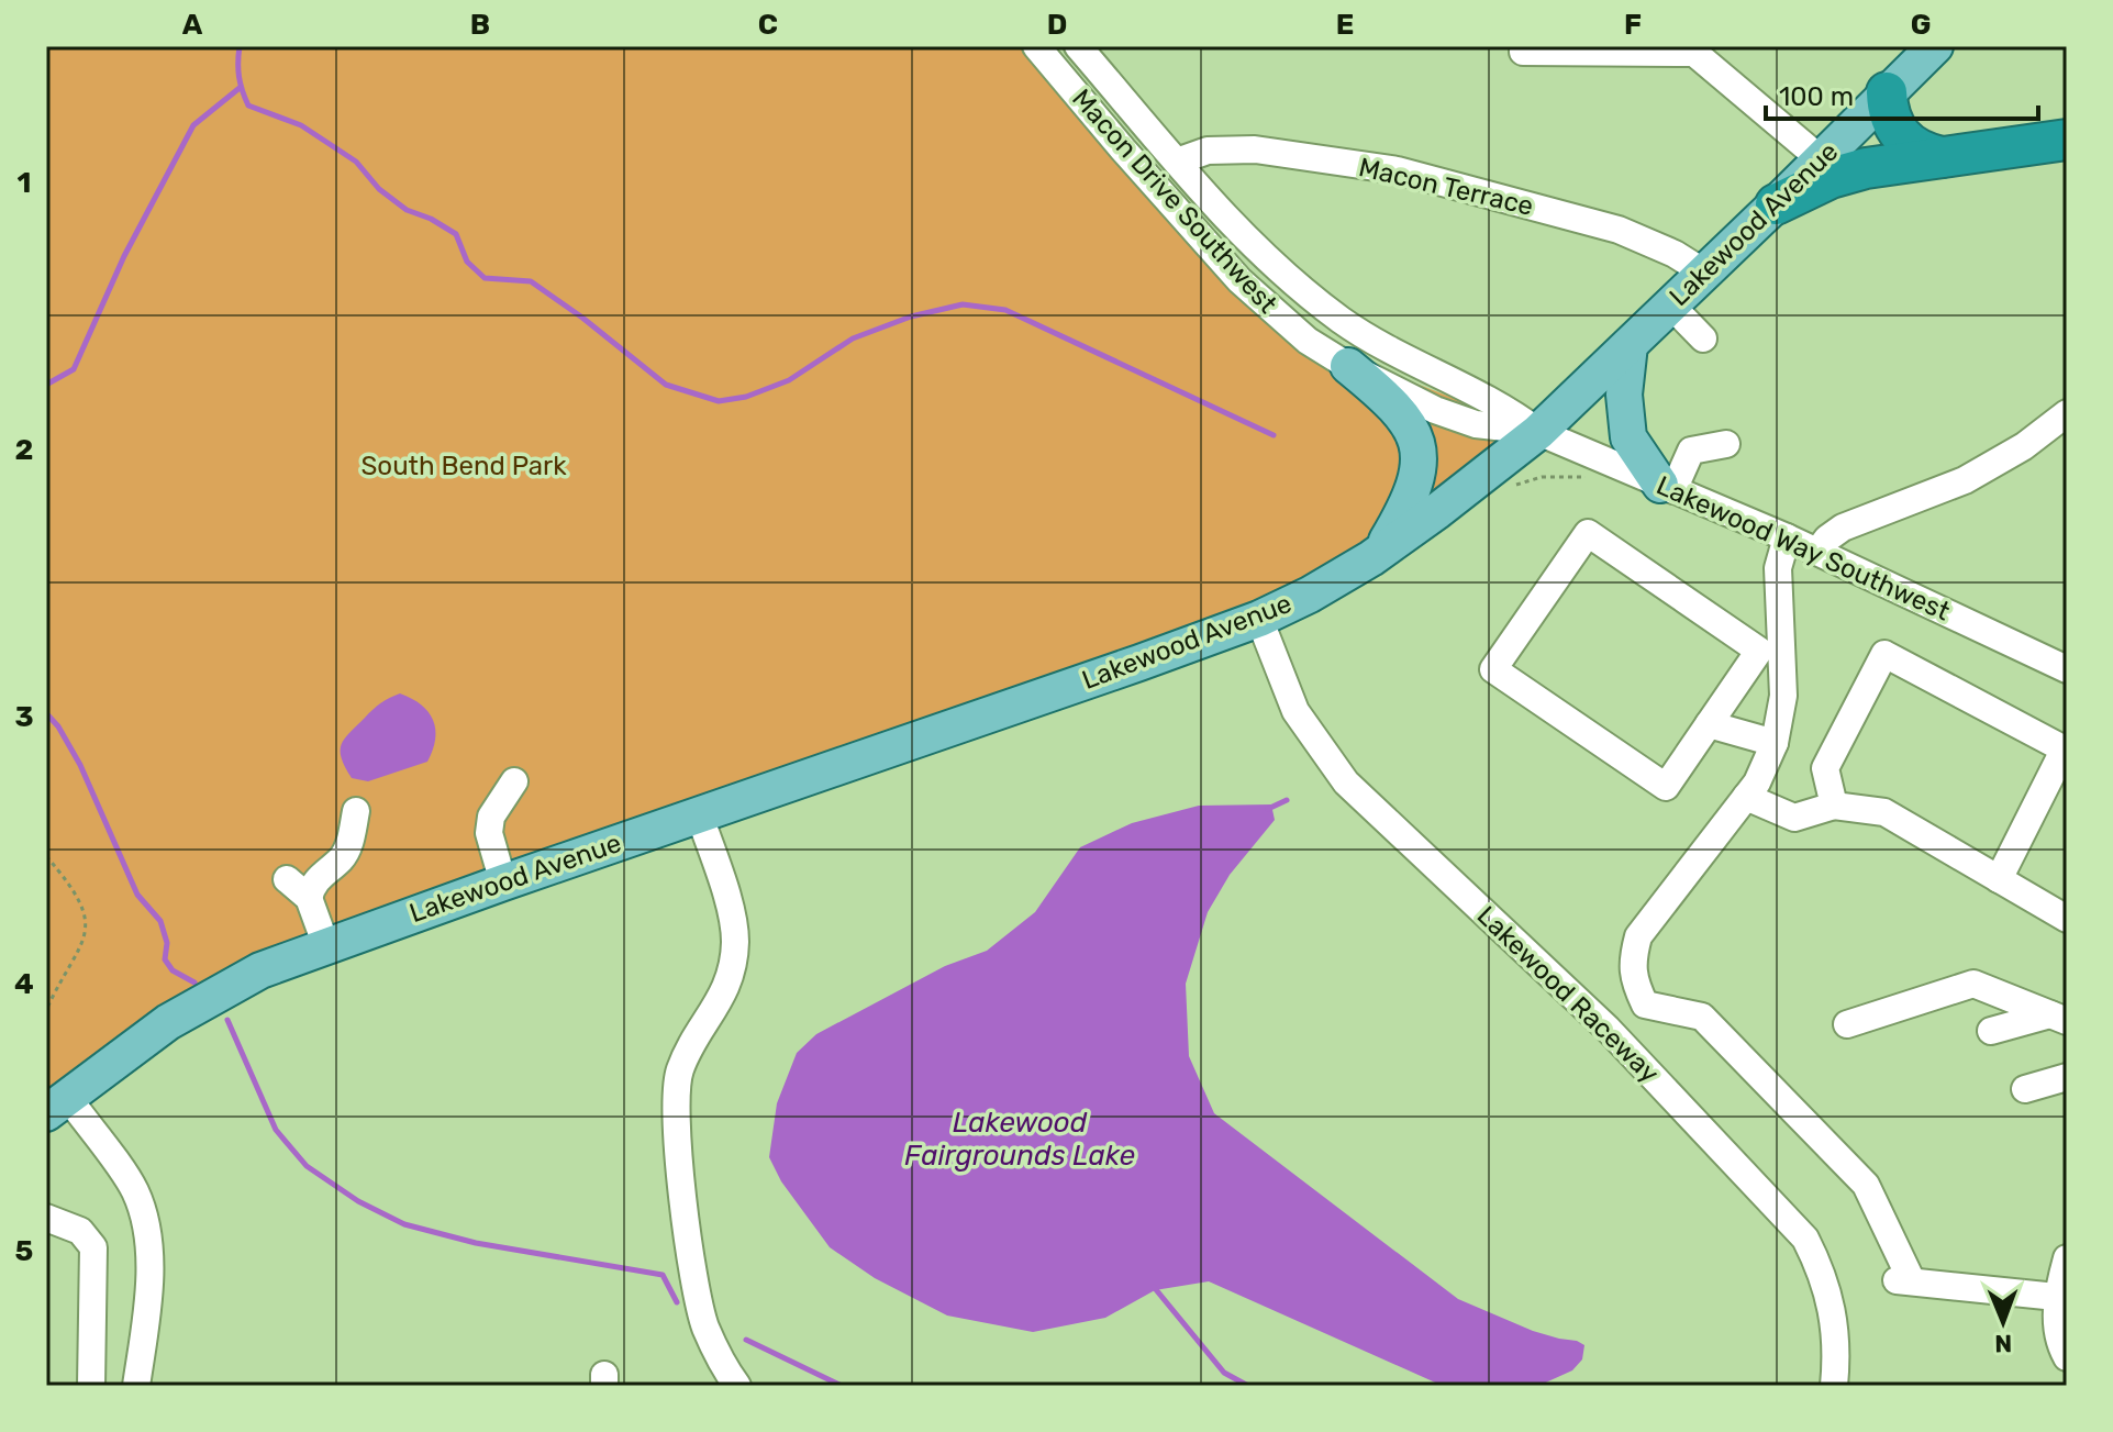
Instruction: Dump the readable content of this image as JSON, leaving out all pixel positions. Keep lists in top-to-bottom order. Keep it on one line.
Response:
{"streets":{"main road":["Lakewood Avenue"],"street":["Macon Terrace","Macon Drive Southwest","Lakewood Way Southwest","Lakewood Raceway"]},"crossings":[["Macon Terrace","Macon Drive Southwest"],["Macon Terrace","Lakewood Avenue"],["Macon Drive Southwest","Lakewood Avenue"],["Macon Drive Southwest","Lakewood Way Southwest"],["Lakewood Avenue","Lakewood Way Southwest"],["Lakewood Avenue","Lakewood Raceway"]],"water":["Lakewood Fairgrounds Lake"],"parks":["South Bend Park"],"scale_bar":"100 m","north":"bottom","grid":{"columns":["A","B","C","D","E","F","G"],"rows":["1","2","3","4","5"]}}
